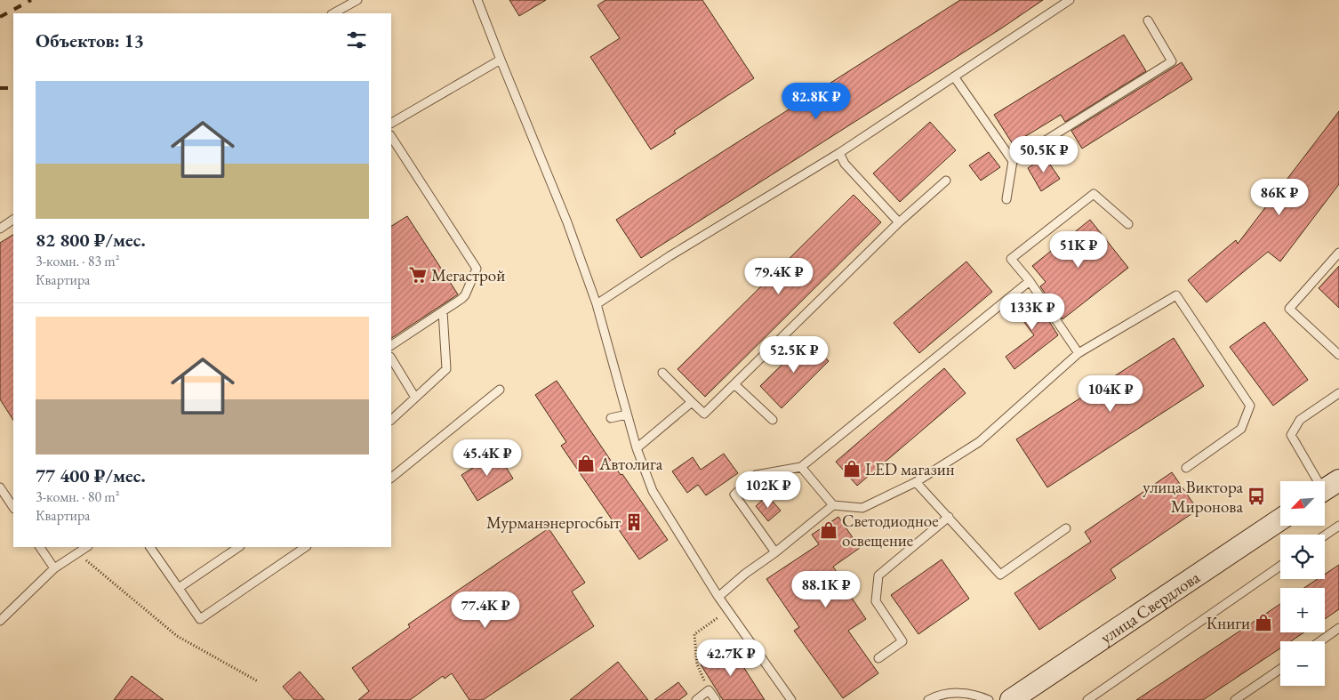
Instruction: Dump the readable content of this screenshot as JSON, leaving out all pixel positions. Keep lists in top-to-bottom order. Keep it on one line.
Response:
{"streets":{"street":["улица Свердлова"]},"places":{"supermarket":["Мегастрой"],"shop":["Автолига","LED магазин","Светодиодное освещение","Книги"],"bus stop":["улица Виктора Миронова"],"building":["Мурманэнергосбыт"]},"north":"bottom left","page":{"heading":"Объектов: 13","list":[{"name":"82 800 ₽/мес.","note":"3-комн. · 83 m² · Квартира"},{"name":"77 400 ₽/мес.","note":"3-комн. · 80 m² · Квартира"}],"price":["82.8K ₽","50.5K ₽","86K ₽","51K ₽","79.4K ₽","133K ₽","52.5K ₽","104K ₽","45.4K ₽","102K ₽","88.1K ₽","77.4K ₽","42.7K ₽"],"map_buttons":["+","−"]}}
